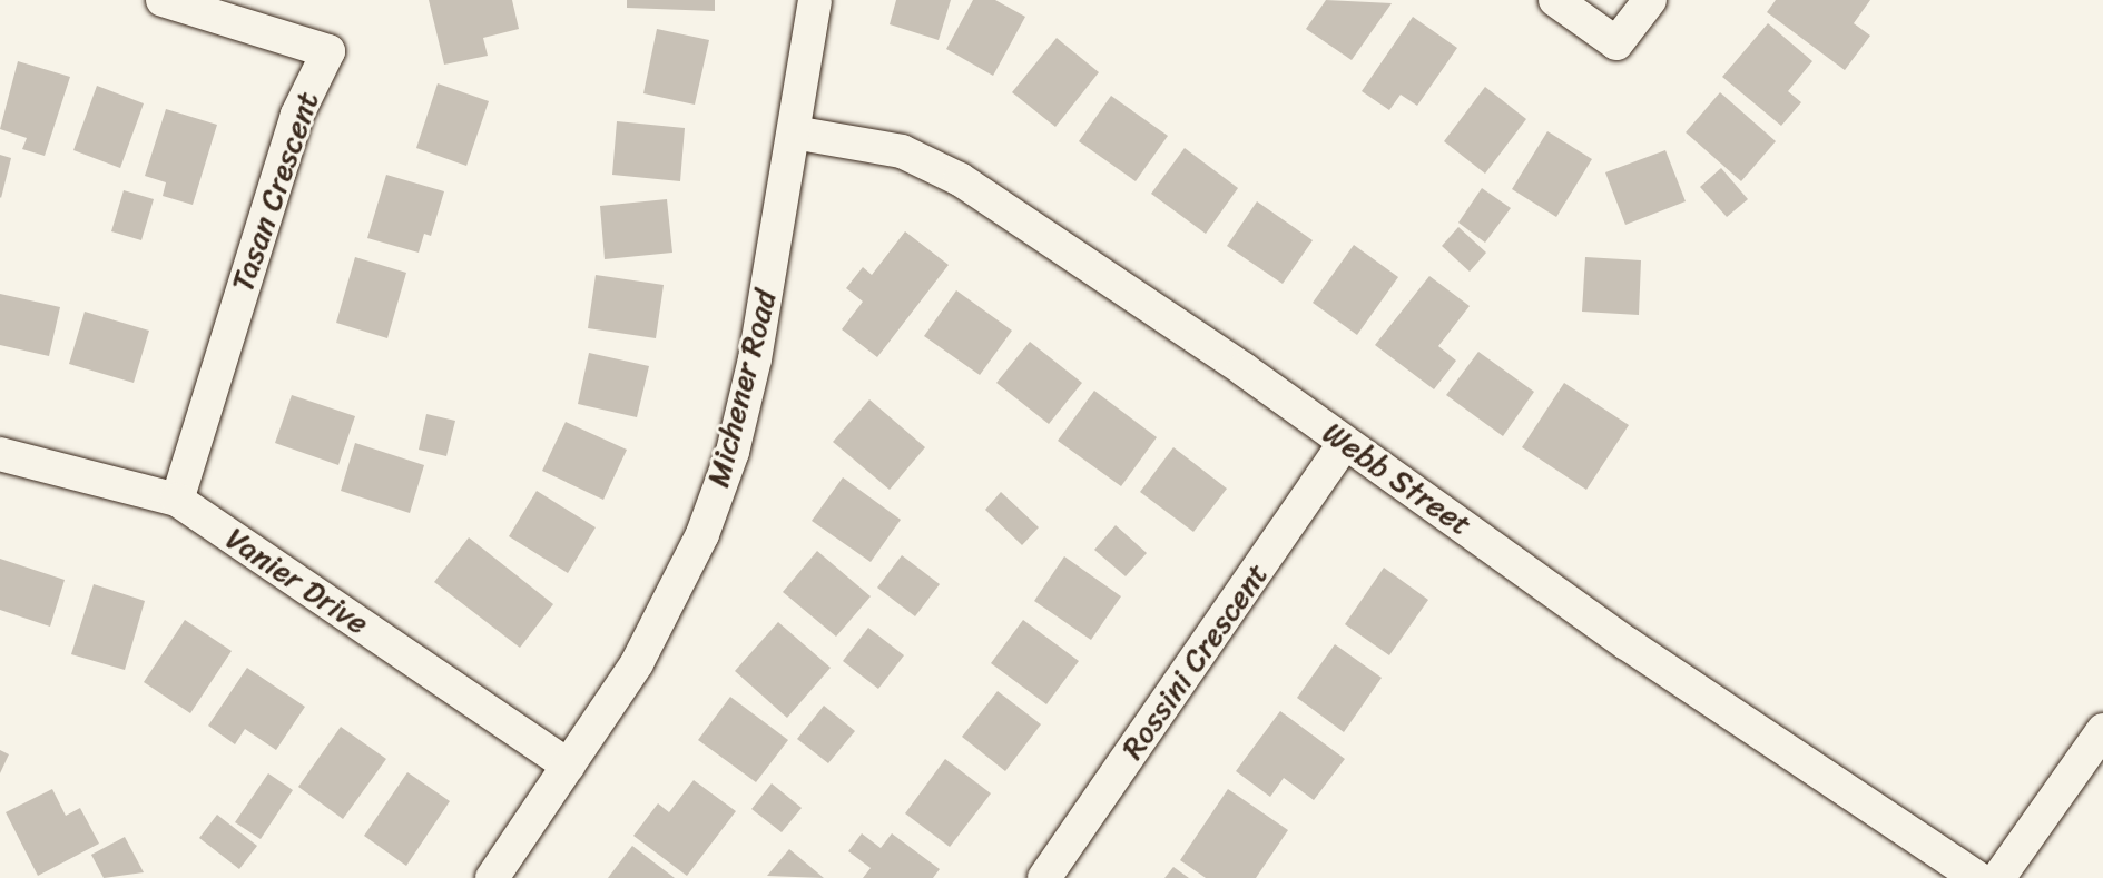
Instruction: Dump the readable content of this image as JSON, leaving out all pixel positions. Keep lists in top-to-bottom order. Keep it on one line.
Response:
{"streets":{"street":["Tasan Crescent","Michener Road","Webb Street","Vanier Drive","Rossini Crescent"]},"crossings":[["Tasan Crescent","Vanier Drive"],["Michener Road","Webb Street"],["Michener Road","Vanier Drive"],["Webb Street","Rossini Crescent"]]}
